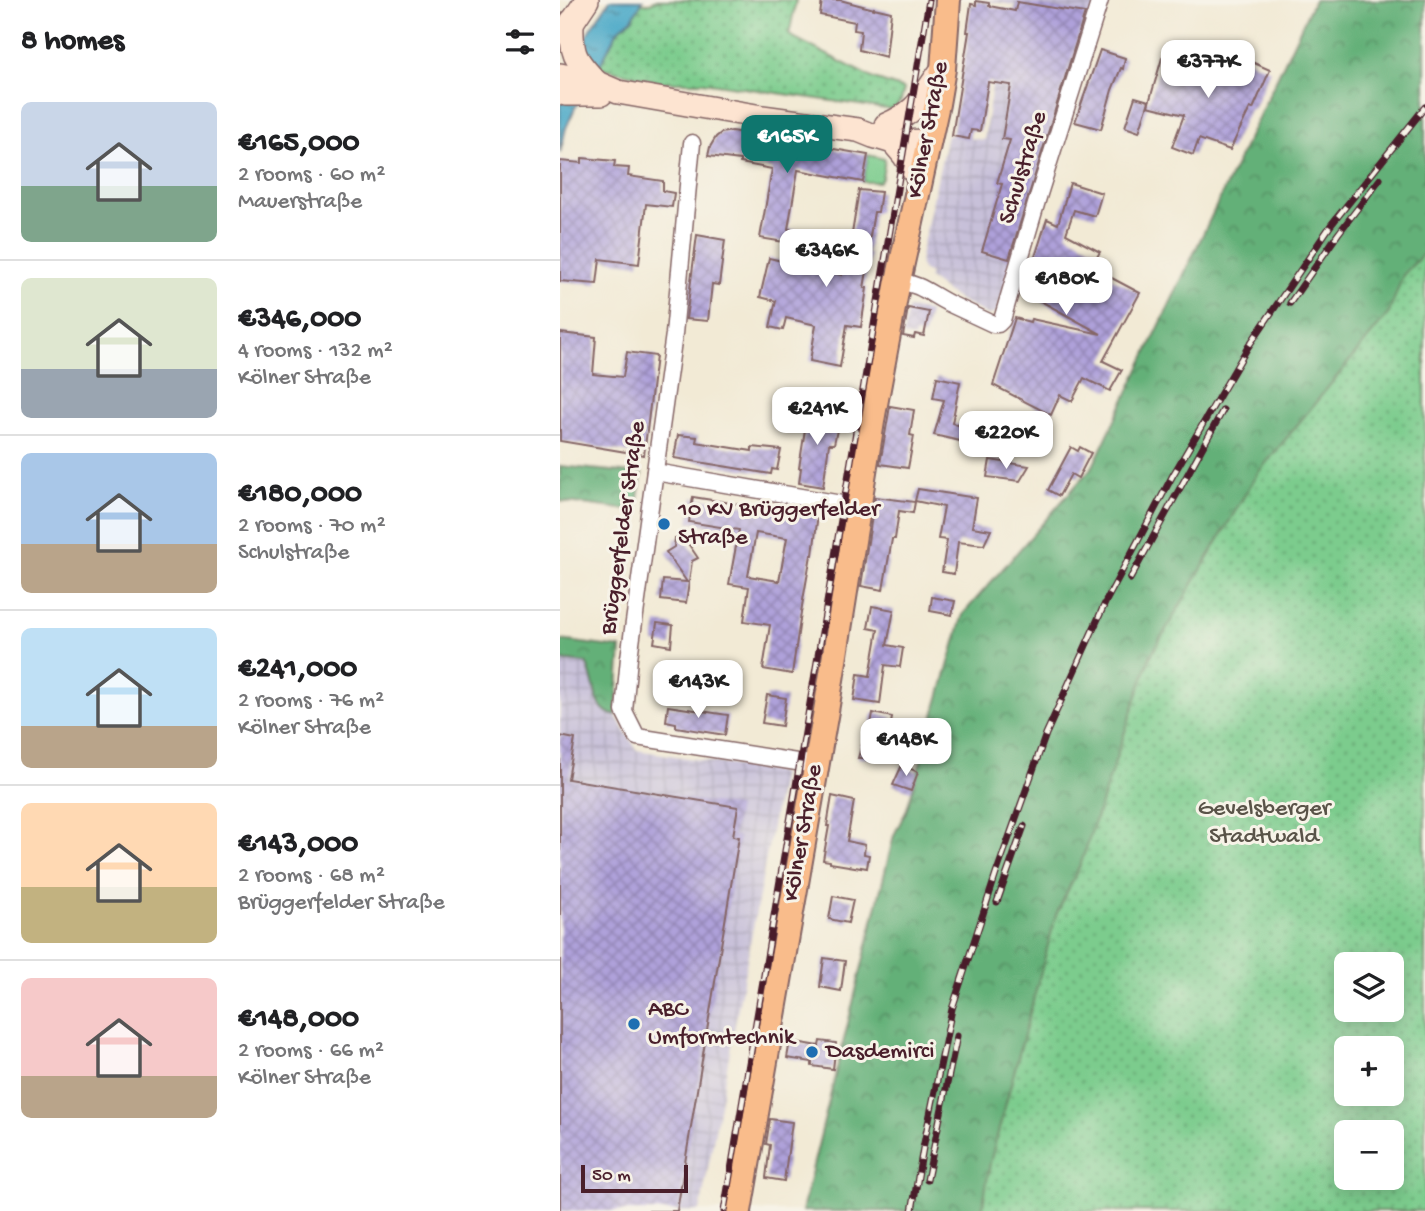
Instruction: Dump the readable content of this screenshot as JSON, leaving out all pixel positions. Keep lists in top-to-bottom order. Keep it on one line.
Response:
{"streets":{"main road":["Kölner Straße"],"street":["Schulstraße","Brüggerfelder Straße"]},"crossings":[["Kölner Straße","Schulstraße"],["Kölner Straße","Brüggerfelder Straße"]],"parks":["Gevelsberger Stadtwald"],"places":["10 KV Brüggerfelder Straße","ABC Umformtechnik","Dasdemirci"],"scale_bar":"50 m","page":{"heading":"8 homes","price":["€377K","€165K","€346K","€180K","€241K","€220K","€143K","€148K"],"list":[{"name":"€165,000","note":"2 rooms · 60 m² · Mauerstraße"},{"name":"€346,000","note":"4 rooms · 132 m² · Kölner Straße"},{"name":"€180,000","note":"2 rooms · 70 m² · Schulstraße"},{"name":"€241,000","note":"2 rooms · 76 m² · Kölner Straße"},{"name":"€143,000","note":"2 rooms · 68 m² · Brüggerfelder Straße"},{"name":"€148,000","note":"2 rooms · 66 m² · Kölner Straße"}],"map_buttons":["+","−"],"scale":"50 m"}}
